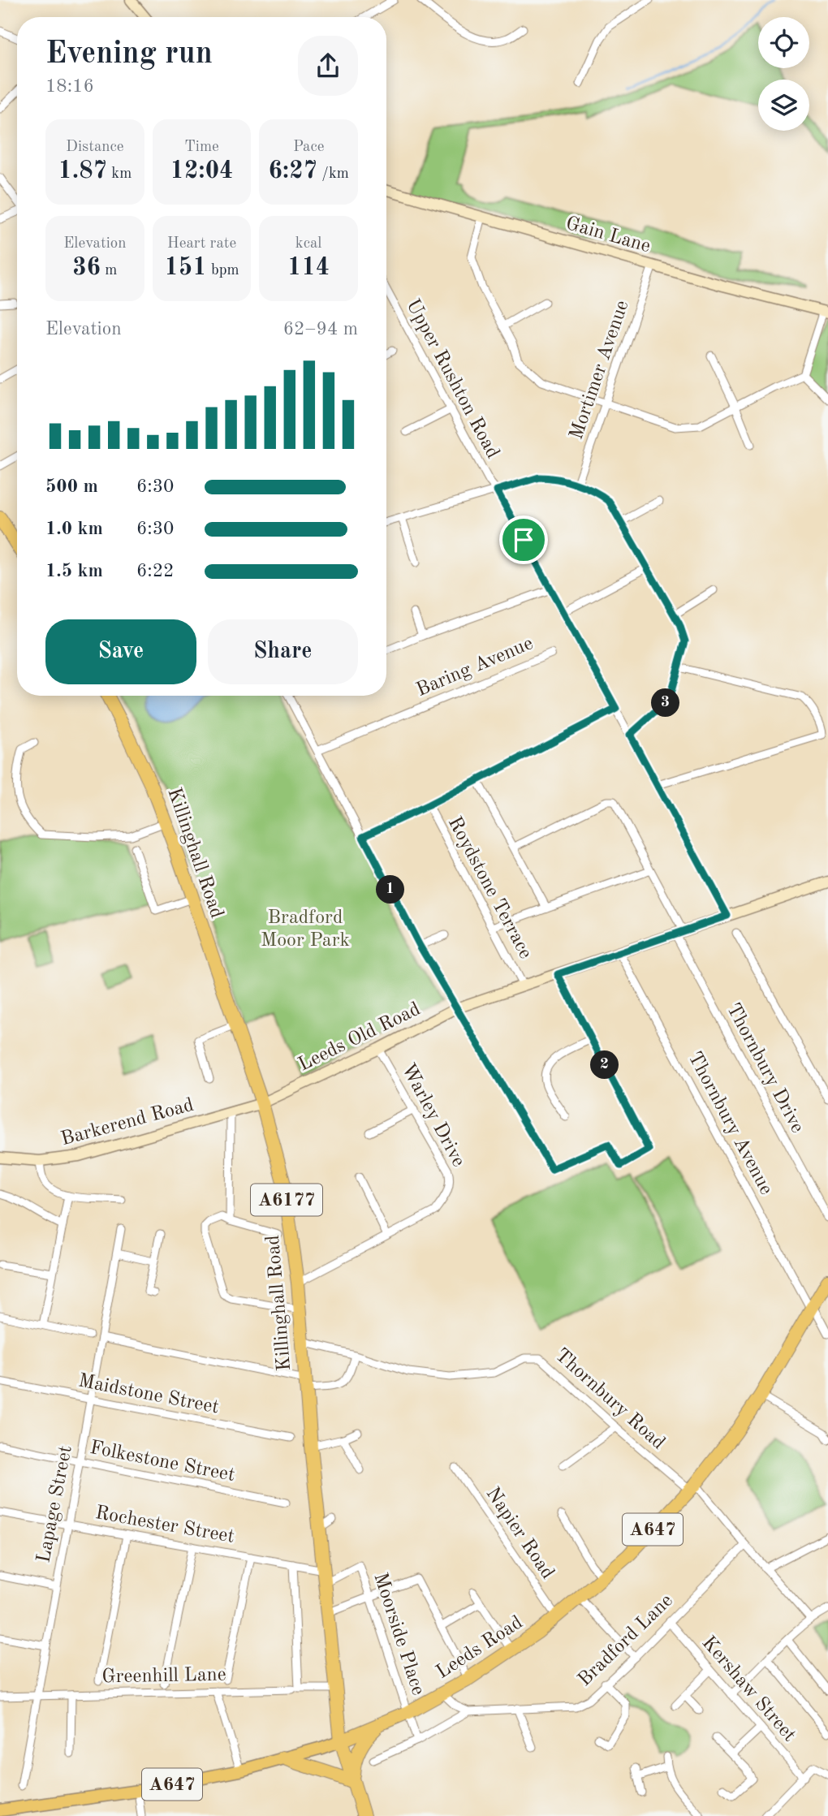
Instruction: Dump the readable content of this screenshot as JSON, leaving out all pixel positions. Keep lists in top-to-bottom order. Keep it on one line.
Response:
{"streets":{"highway":["Killinghall Road","A6177","A647","Leeds Road"],"main road":["Gain Lane","Leeds Old Road","Barkerend Road"],"street":["Mortimer Avenue","Upper Rushton Road","Baring Avenue","Roydstone Terrace","Thornbury Drive","Warley Drive","Thornbury Avenue","Maidstone Street","Thornbury Road","Folkestone Street","Lapage Street","Rochester Street","Napier Road","Moorside Place","Bradford Lane","Greenhill Lane","Kershaw Street"]},"crossings":[["Gain Lane","Mortimer Avenue"],["Upper Rushton Road","Leeds Old Road"],["Killinghall Road","Leeds Old Road"],["Killinghall Road","Warley Drive"],["Killinghall Road","Barkerend Road"],["Killinghall Road","A6177"],["Killinghall Road","Thornbury Road"],["Killinghall Road","Rochester Street"],["Killinghall Road","Moorside Place"],["Killinghall Road","Leeds Road"],["Killinghall Road","Greenhill Lane"],["Roydstone Terrace","Leeds Old Road"],["Leeds Old Road","Thornbury Drive"],["Leeds Old Road","Warley Drive"],["Leeds Old Road","Barkerend Road"],["Leeds Old Road","Thornbury Avenue"],["Thornbury Avenue","Leeds Road"],["A6177","Leeds Road"],["Maidstone Street","Lapage Street"],["Thornbury Road","Bradford Lane"],["Thornbury Road","Leeds Road"],["Folkestone Street","Lapage Street"],["Lapage Street","Rochester Street"],["Lapage Street","Greenhill Lane"],["Rochester Street","Moorside Place"],["Napier Road","Leeds Road"],["Moorside Place","Leeds Road"],["Bradford Lane","Kershaw Street"]],"parks":["Bradford Moor Park"],"page":{"heading":["Evening run","18:16"],"stats":[["Distance","1.87 km"],["Time","12:04"],["Pace","6:27 /km"],["Elevation","36 m"],["Heart rate","151 bpm"],["kcal","114"]],"chart":["Elevation","62–94 m"],"list":[{"name":"500 m","note":"6:30"},{"name":"1.0 km","note":"6:30"},{"name":"1.5 km","note":"6:22"}],"buttons":["Save","Share"],"pins":["3","1","2"]}}
